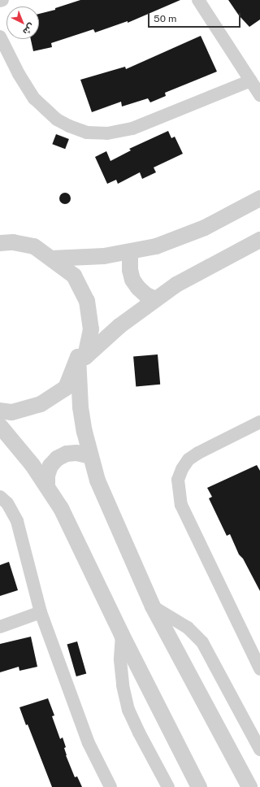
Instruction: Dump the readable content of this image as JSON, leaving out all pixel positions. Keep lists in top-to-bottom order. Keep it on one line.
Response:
{"scale_bar":"50 m","north":"bottom right"}
